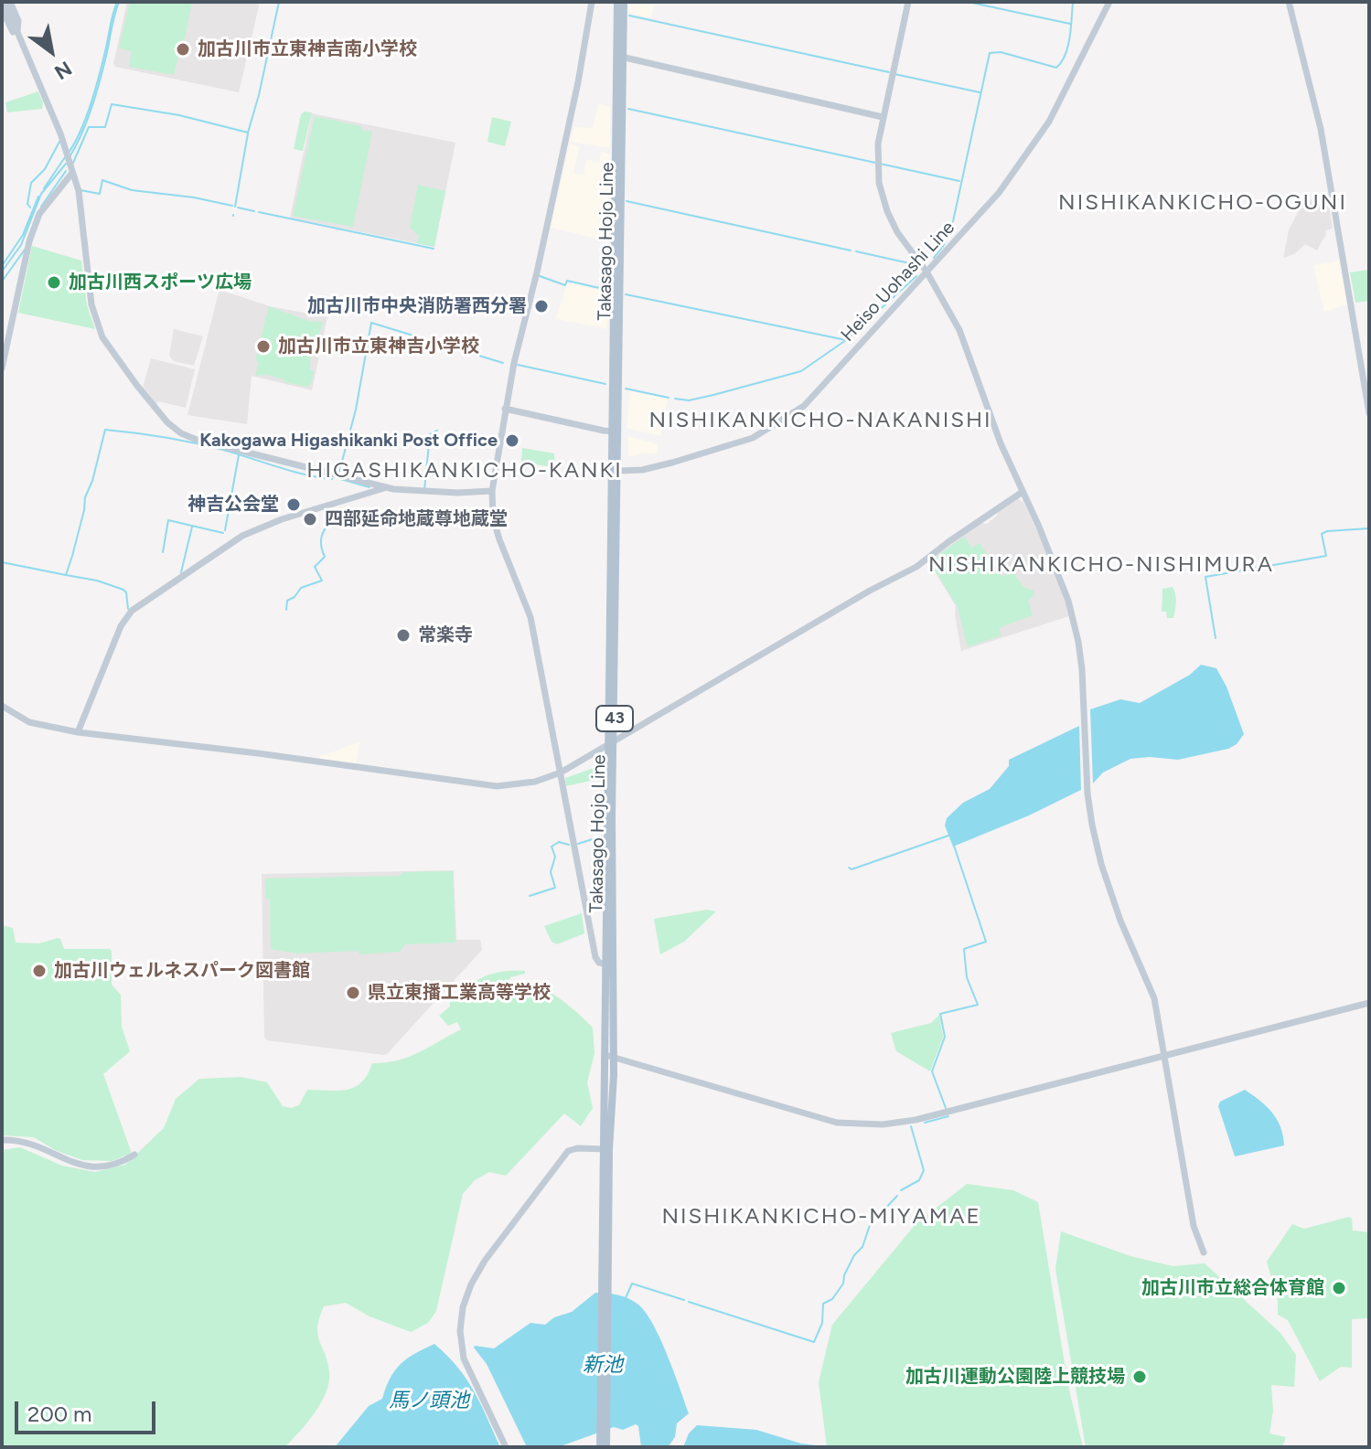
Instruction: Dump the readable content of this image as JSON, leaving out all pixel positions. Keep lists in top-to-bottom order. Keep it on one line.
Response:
{"streets":{"main road":["Takasago Hojo Line","43"],"street":["Heiso Uohashi Line"]},"crossings":[["Takasago Hojo Line","Heiso Uohashi Line"]],"districts":["NISHIKANKICHO-OGUNI","NISHIKANKICHO-NAKANISHI","HIGASHIKANKICHO-KANKI","NISHIKANKICHO-NISHIMURA","NISHIKANKICHO-MIYAMAE"],"water":["新池","馬ノ頭池"],"places":["加古川市立東神吉南小学校","加古川西スポーツ広場","加古川市中央消防署西分署","加古川市立東神吉小学校","Kakogawa Higashikanki Post Office","神吉公会堂","四部延命地蔵尊地蔵堂","常楽寺","加古川ウェルネスパーク図書館","県立東播工業高等学校","加古川市立総合体育館","加古川運動公園陸上競技場"],"scale_bar":"200 m","north":"bottom right"}
